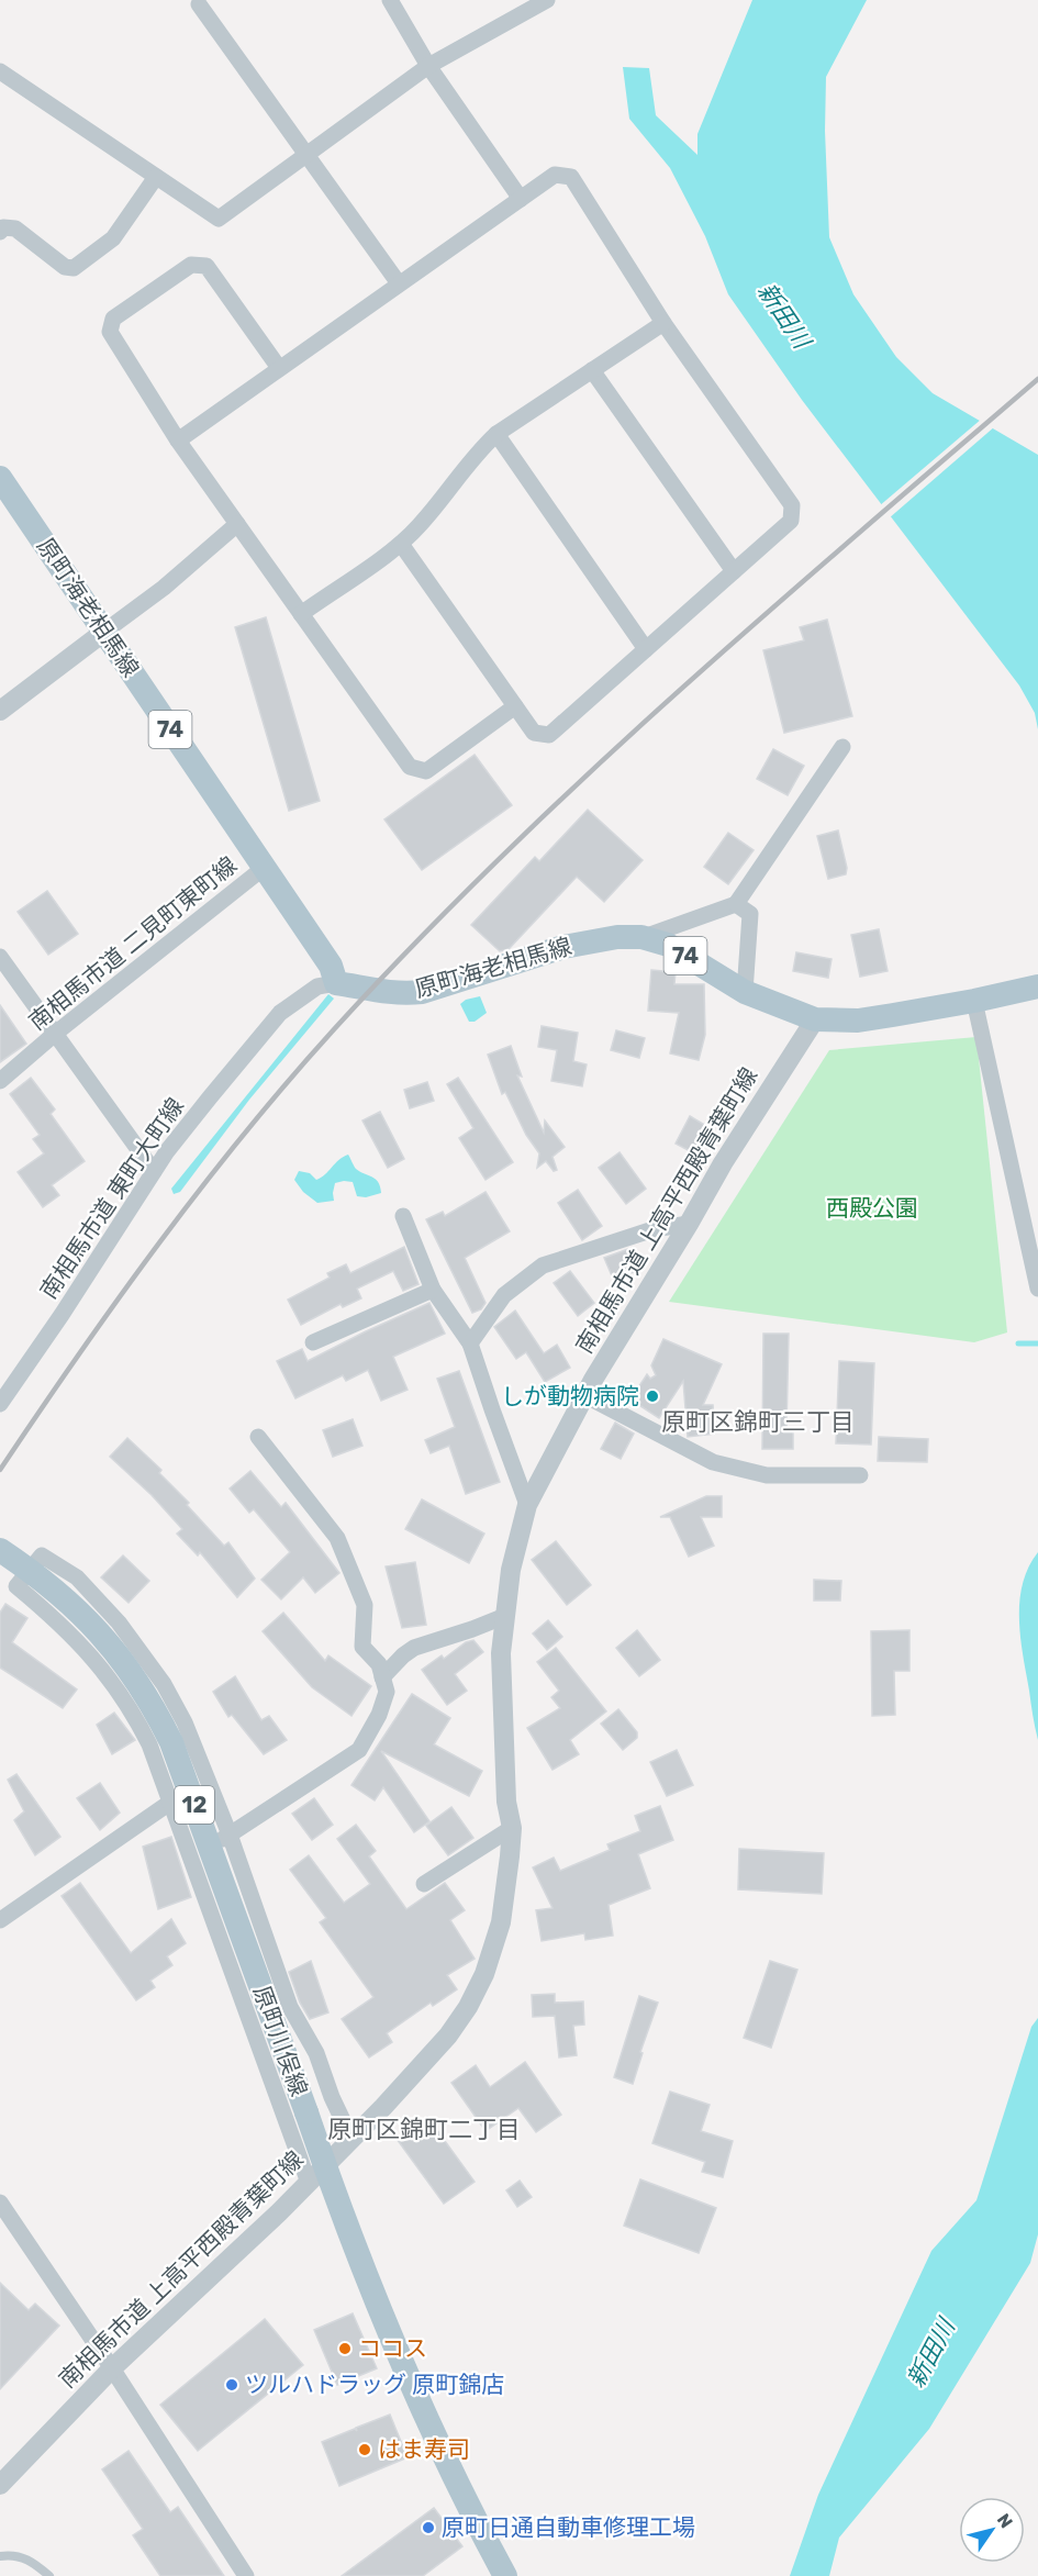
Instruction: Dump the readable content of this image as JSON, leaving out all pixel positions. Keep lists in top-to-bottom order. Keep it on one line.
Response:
{"streets":{"main road":["原町海老相馬線","74","12","原町川俣線"],"street":["南相馬市道 二見町東町線","南相馬市道 東町大町線","南相馬市道 上高平西殿青葉町線"]},"crossings":[["原町海老相馬線","南相馬市道 二見町東町線"],["原町海老相馬線","南相馬市道 東町大町線"],["原町海老相馬線","南相馬市道 上高平西殿青葉町線"],["南相馬市道 上高平西殿青葉町線","原町川俣線"]],"districts":["原町区錦町三丁目","原町区錦町二丁目"],"water":["新田川"],"parks":["西殿公園"],"places":["しが動物病院","ココス","ツルハドラッグ 原町錦店","はま寿司","原町日通自動車修理工場"],"north":"top right"}
